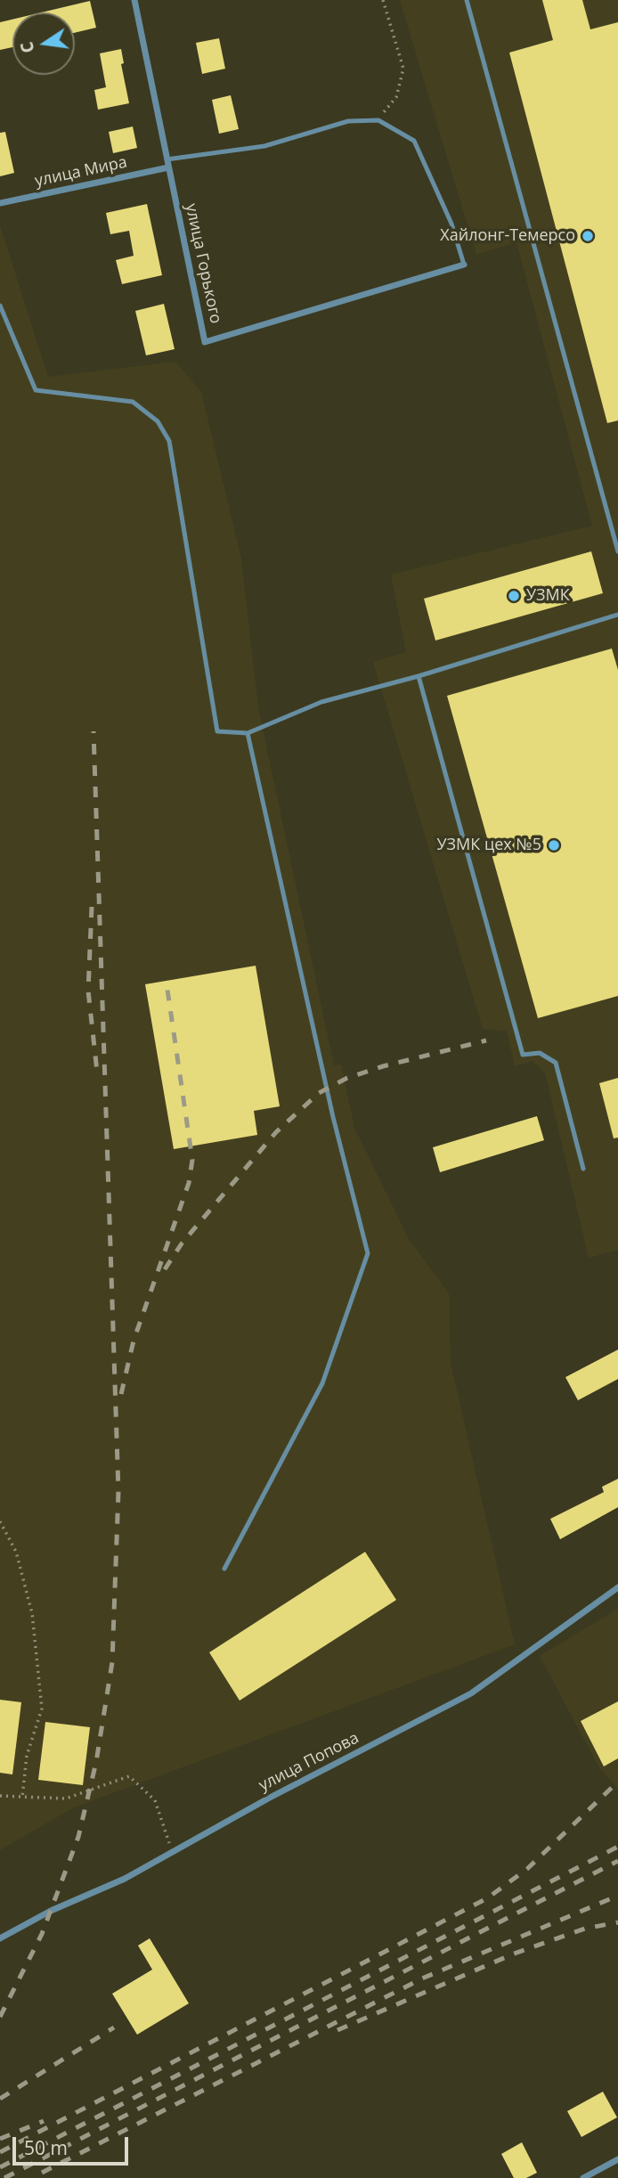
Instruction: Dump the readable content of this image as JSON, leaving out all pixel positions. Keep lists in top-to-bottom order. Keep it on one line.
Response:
{"streets":{"street":["улица Мира","улица Горького","улица Попова"]},"crossings":[["улица Мира","улица Горького"]],"places":["Хайлонг-Темерсо","УЗМК","УЗМК цех №5"],"scale_bar":"50 m","north":"left"}
